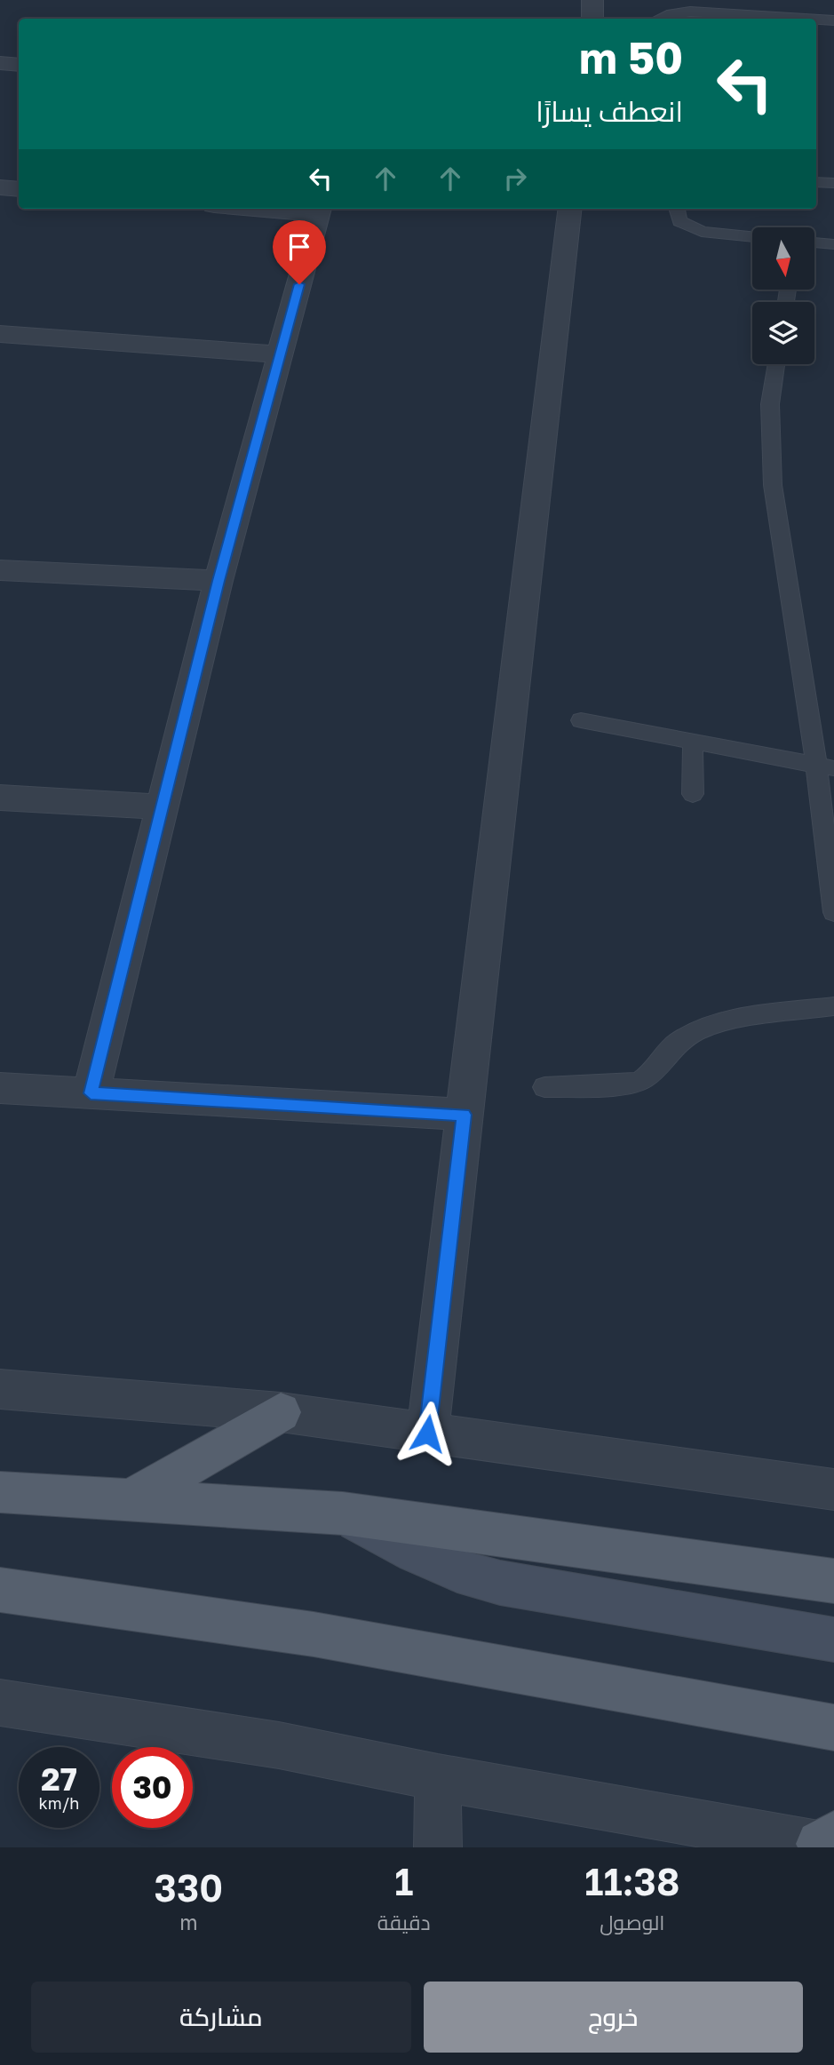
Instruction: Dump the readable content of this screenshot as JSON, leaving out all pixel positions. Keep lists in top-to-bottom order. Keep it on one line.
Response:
{"north":"bottom","page":{"turn":["50 m","انعطف يسارًا"],"speed":"27 km/h","limit":"30","eta":["11:38","الوصول","1","دقيقة","330","m"],"buttons":["خروج","مشاركة"]}}
